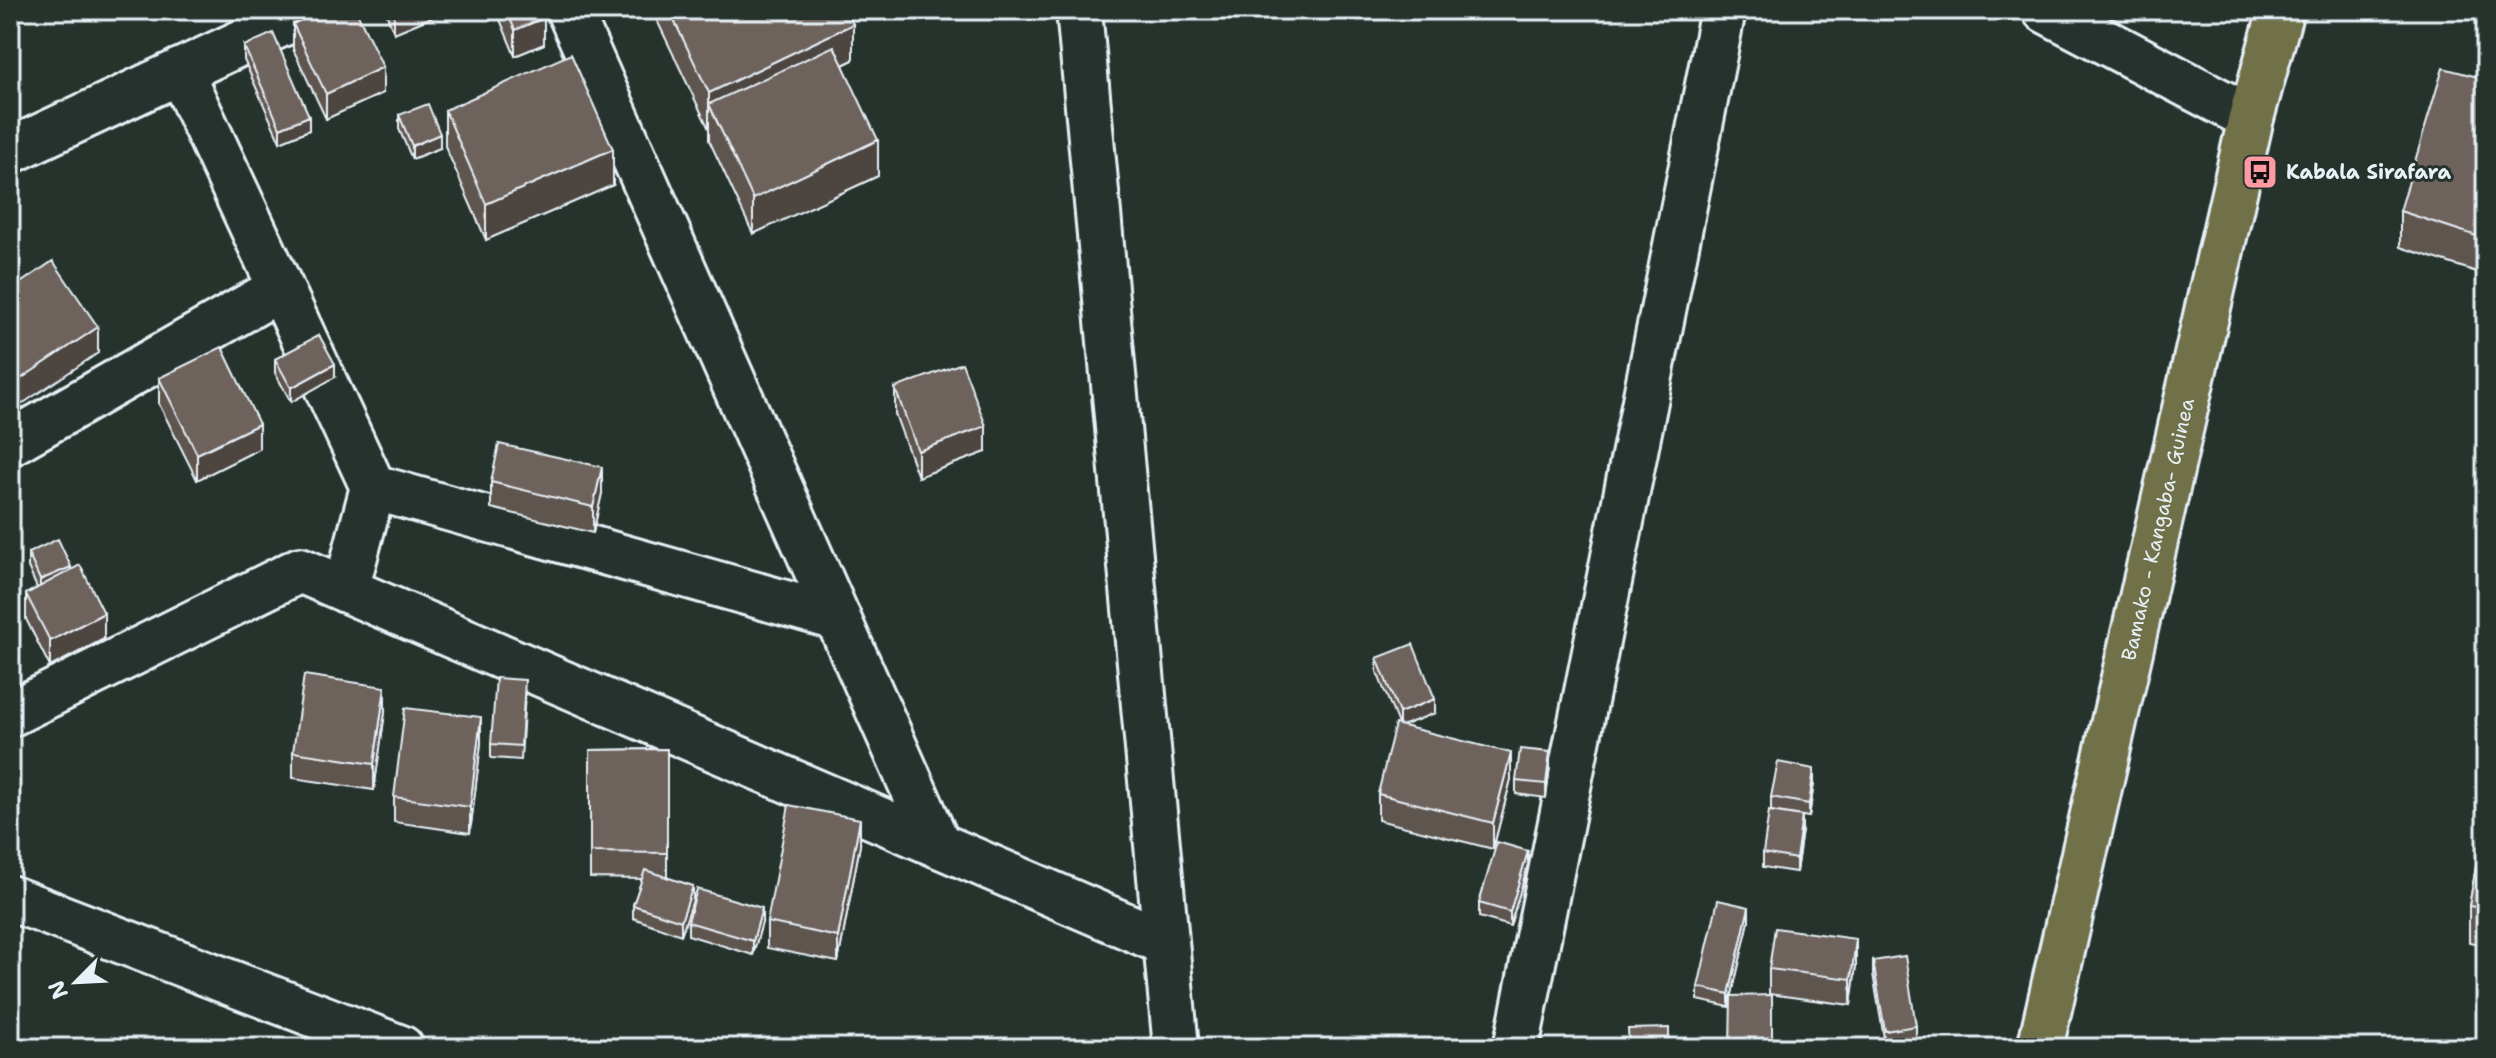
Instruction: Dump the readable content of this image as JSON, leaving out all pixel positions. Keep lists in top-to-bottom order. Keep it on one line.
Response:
{"streets":{"main road":["Bamako - Kangaba- Guinea"]},"places":{"bus stop":["Kabala Sirafara"]},"north":"bottom left"}
